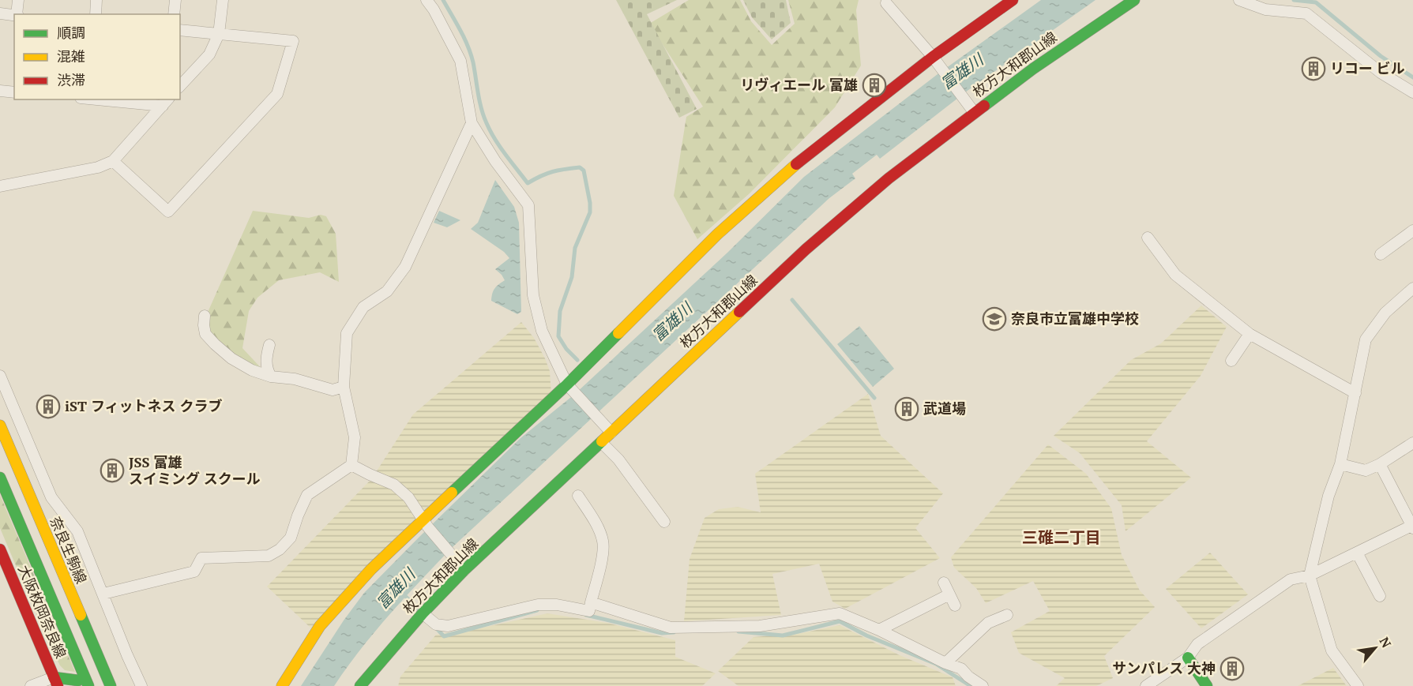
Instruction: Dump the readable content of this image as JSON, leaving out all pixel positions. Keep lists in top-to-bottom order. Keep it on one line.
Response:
{"streets":{"main road":["枚方大和郡山線","奈良生駒線","大阪枚岡奈良線"]},"districts":["三碓二丁目"],"water":["富雄川"],"places":{"building":["リコー ビル","リヴィエール 富雄","iST フィットネス クラブ","武道場","JSS 富雄 スイミング スクール","サンパレス 大神"],"school or university":["奈良市立富雄中学校"]},"legend":["順調","混雑","渋滞"],"north":"top right"}
